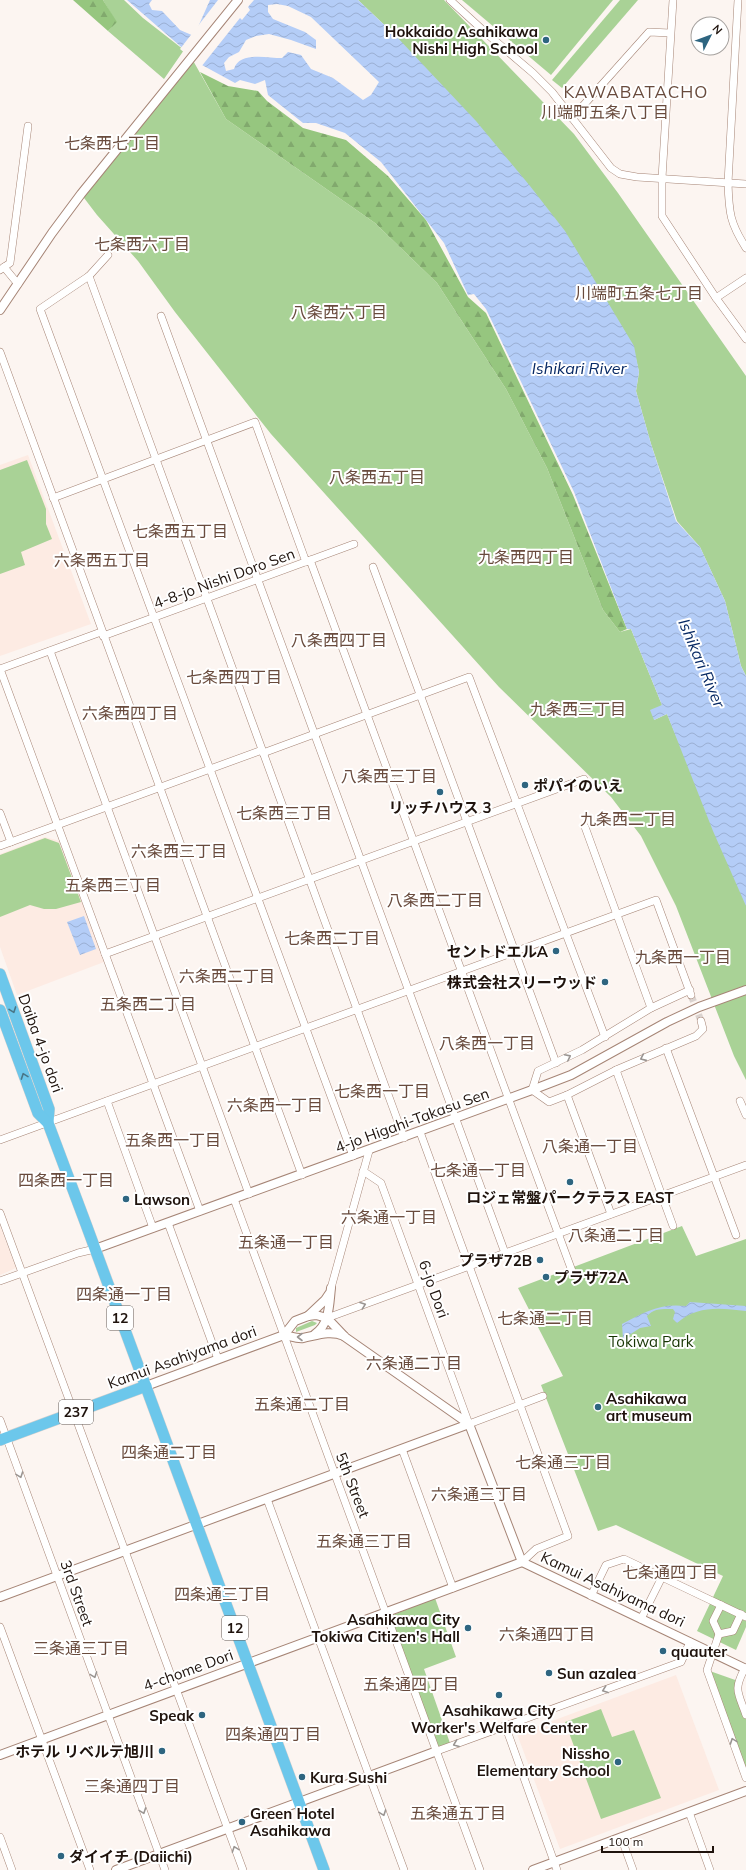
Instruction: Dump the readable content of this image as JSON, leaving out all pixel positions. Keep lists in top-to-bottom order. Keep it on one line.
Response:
{"streets":{"highway":["Daiba 4-jo dori","12","Kamui Asahiyama dori","237"],"street":["4-8-jo Nishi Doro Sen","4-jo Higahi-Takasu Sen","6-jo Dori","5th Street","3rd Street","4-chome Dori"]},"crossings":[["4-8-jo Nishi Doro Sen","4-jo Higahi-Takasu Sen"],["Daiba 4-jo dori","4-jo Higahi-Takasu Sen"],["Daiba 4-jo dori","12"],["Daiba 4-jo dori","Kamui Asahiyama dori"],["4-jo Higahi-Takasu Sen","5th Street"],["6-jo Dori","Kamui Asahiyama dori"],["12","Kamui Asahiyama dori"],["12","4-chome Dori"],["Kamui Asahiyama dori","5th Street"],["Kamui Asahiyama dori","3rd Street"],["Kamui Asahiyama dori","4-chome Dori"],["5th Street","4-chome Dori"],["3rd Street","4-chome Dori"]],"one_way":["3rd Street"],"districts":["KAWABATACHO","川端町五条八丁目","七条西七丁目","七条西六丁目","川端町五条七丁目","八条西六丁目","八条西五丁目","七条西五丁目","九条西四丁目","六条西五丁目","八条西四丁目","七条西四丁目","九条西三丁目","六条西四丁目","八条西三丁目","七条西三丁目","九条西二丁目","六条西三丁目","五条西三丁目","八条西二丁目","七条西二丁目","九条西一丁目","六条西二丁目","五条西二丁目","八条西一丁目","七条西一丁目","六条西一丁目","五条西一丁目","八条通一丁目","七条通一丁目","四条西一丁目","六条通一丁目","八条通二丁目","五条通一丁目","四条通一丁目","七条通二丁目","六条通二丁目","五条通二丁目","四条通二丁目","七条通三丁目","六条通三丁目","五条通三丁目","七条通四丁目","四条通三丁目","六条通四丁目","三条通三丁目","五条通四丁目","四条通四丁目","三条通四丁目","五条通五丁目"],"water":["Ishikari River"],"parks":["Tokiwa Park"],"places":["Hokkaido Asahikawa Nishi High School","ポパイのいえ","リッチハウス 3","セントドエルA","株式会社スリーウッド","ロジェ常盤パークテラス EAST","Lawson","プラザ72B","プラザ72A","Asahikawa art museum","Asahikawa City Tokiwa Citizen's Hall","quauter","Sun azalea","Asahikawa City Worker's Welfare Center","Speak","ホテル リベルテ旭川","Nissho Elementary School","Kura Sushi","Green Hotel Asahikawa","ダイイチ (Daiichi)"],"scale_bar":"100 m","north":"top right"}
